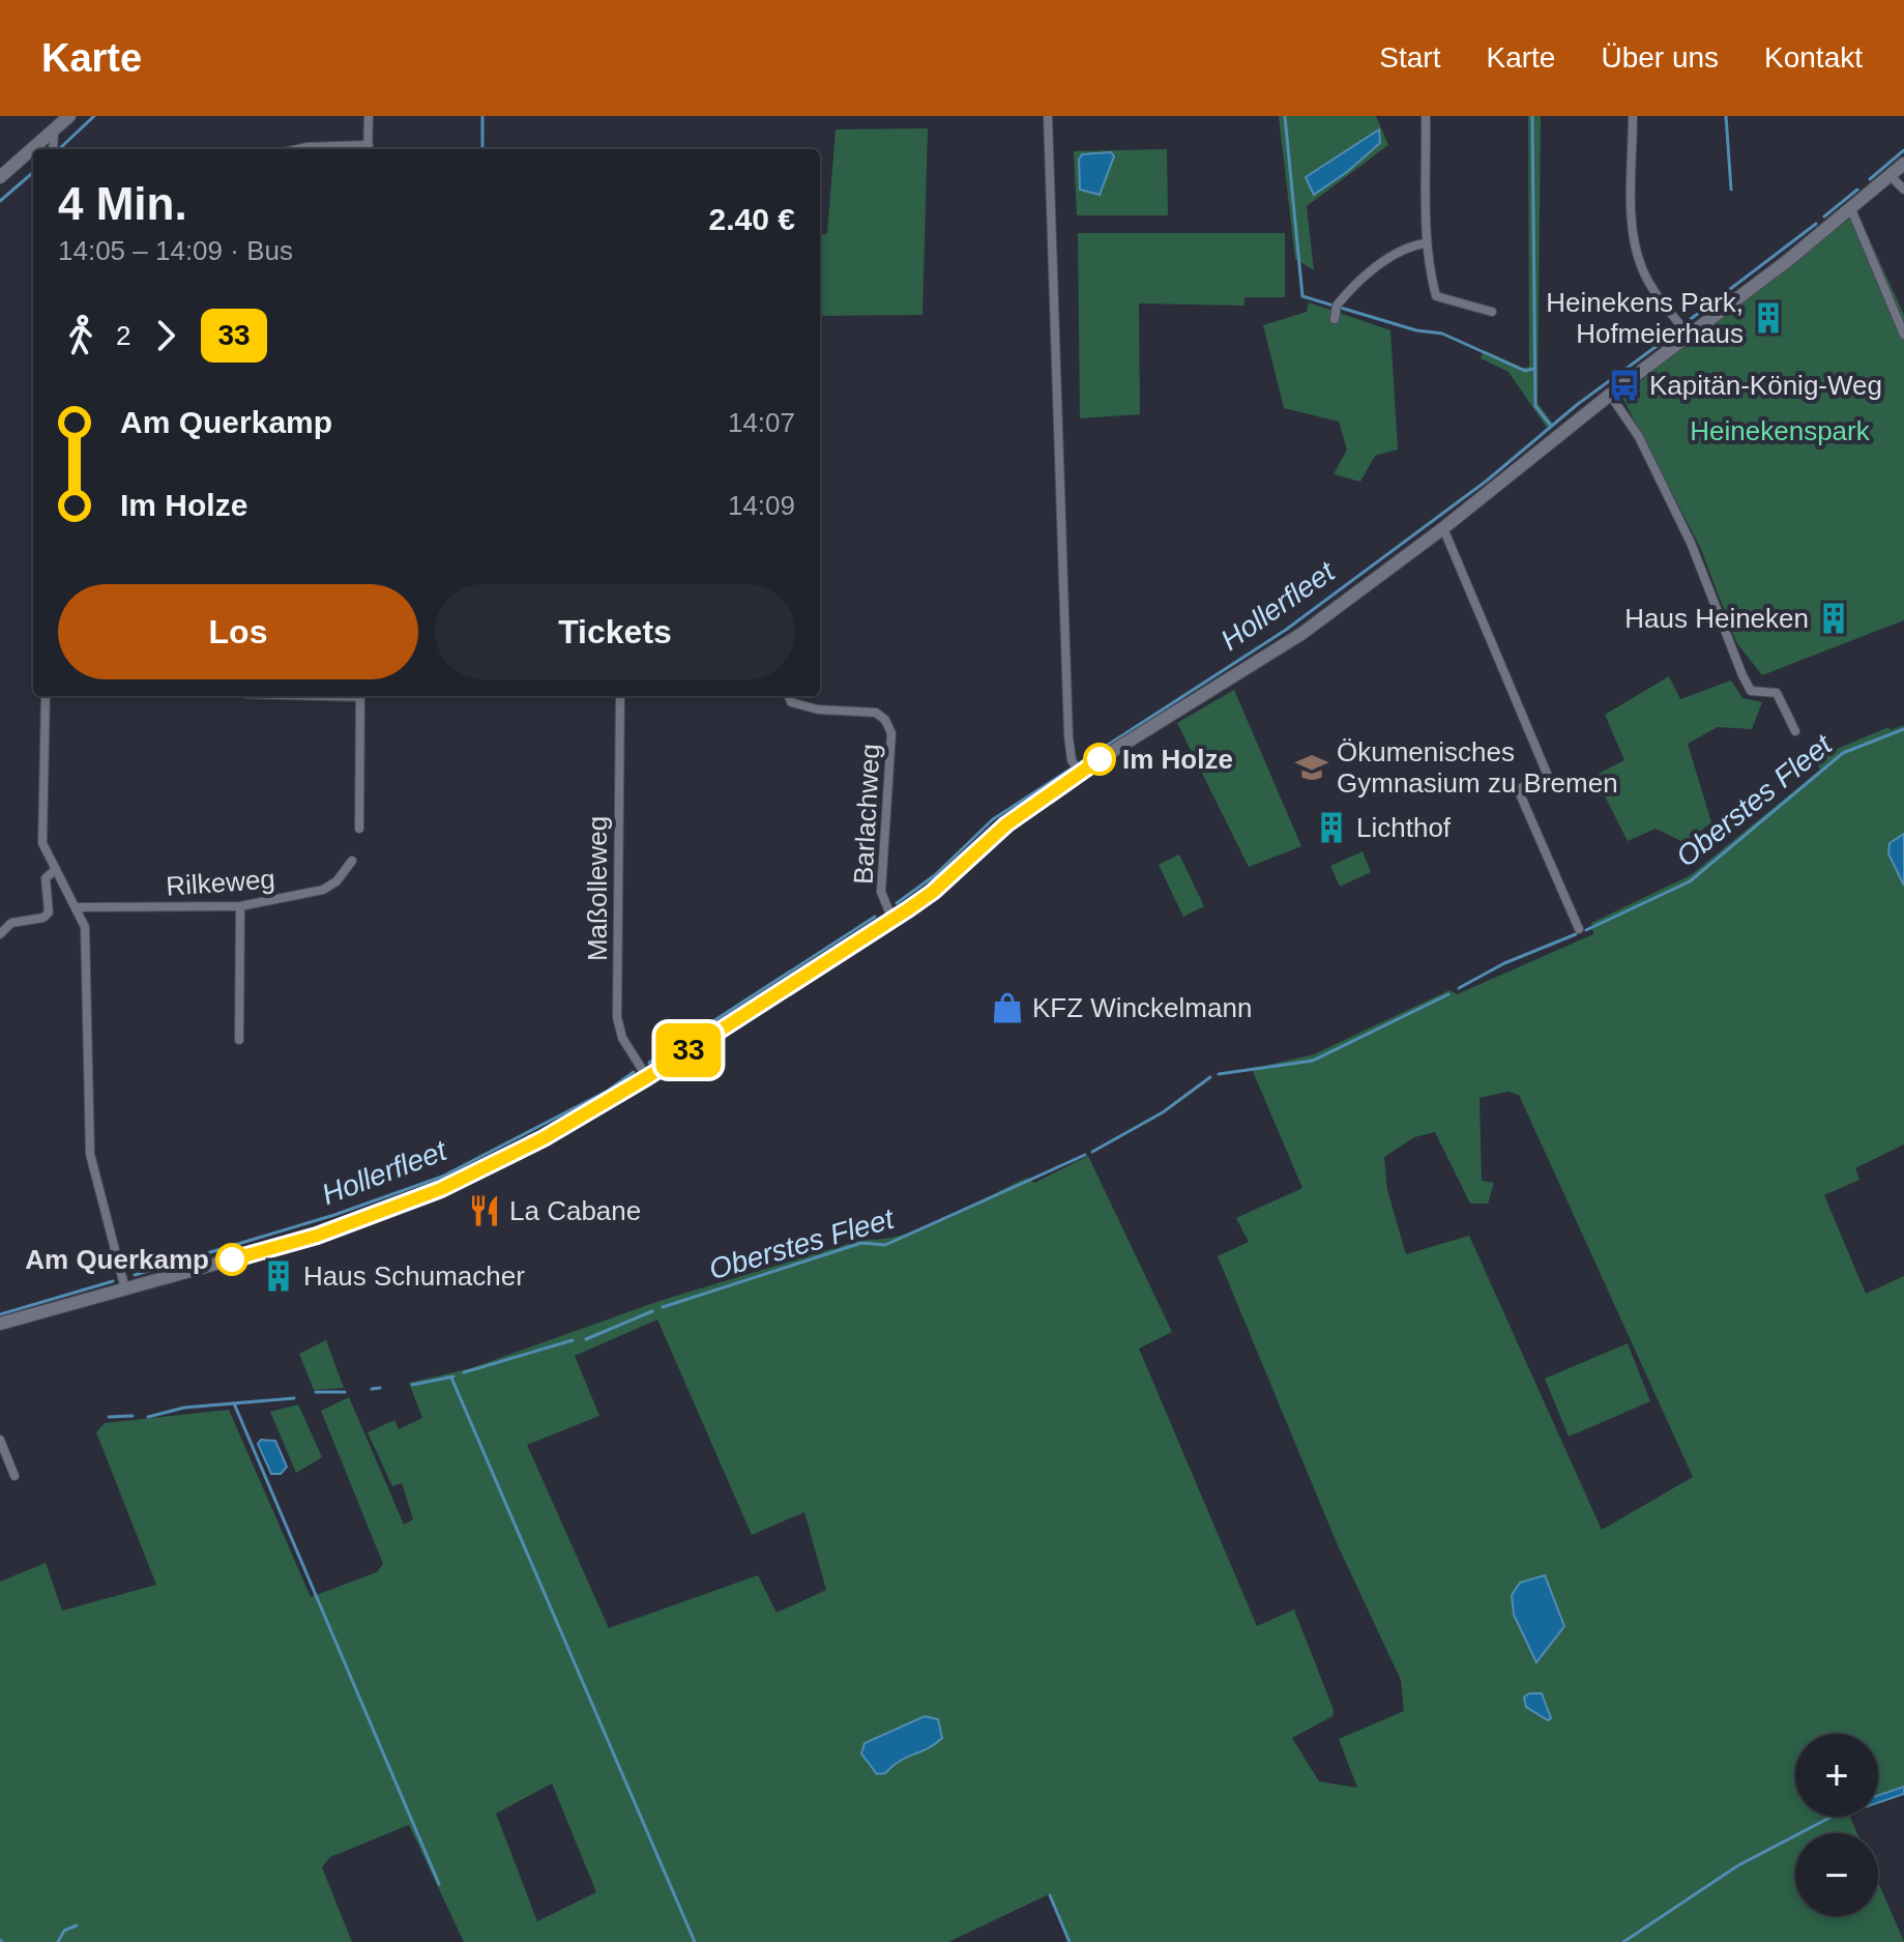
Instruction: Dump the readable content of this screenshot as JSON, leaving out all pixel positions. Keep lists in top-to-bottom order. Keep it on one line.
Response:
{"streets":{"street":["Barlachweg","Rilkeweg","Maßolleweg"]},"water":["Hollerfleet","Oberstes Fleet"],"parks":["Heinekenspark"],"places":{"building":["Heinekens Park, Hofmeierhaus","Haus Heineken","Lichthof","Haus Schumacher"],"bus stop":["Kapitän-König-Weg"],"other":["Im Holze","Am Querkamp"],"school or university":["Ökumenisches Gymnasium zu Bremen"],"shop":["KFZ Winckelmann"],"restaurant":["La Cabane"]},"lines":["bus line 33"],"page":{"header":"Karte","nav":["Start","Karte","Über uns","Kontakt"],"on_map":"33","heading":["4 Min.","14:05 – 14:09 · Bus","2.40 €"],"legs":["2","33"],"list":[{"name":"Am Querkamp","value":"14:07"},{"name":"Im Holze","value":"14:09"}],"buttons":["Los","Tickets"],"map_buttons":["+","−"]}}
